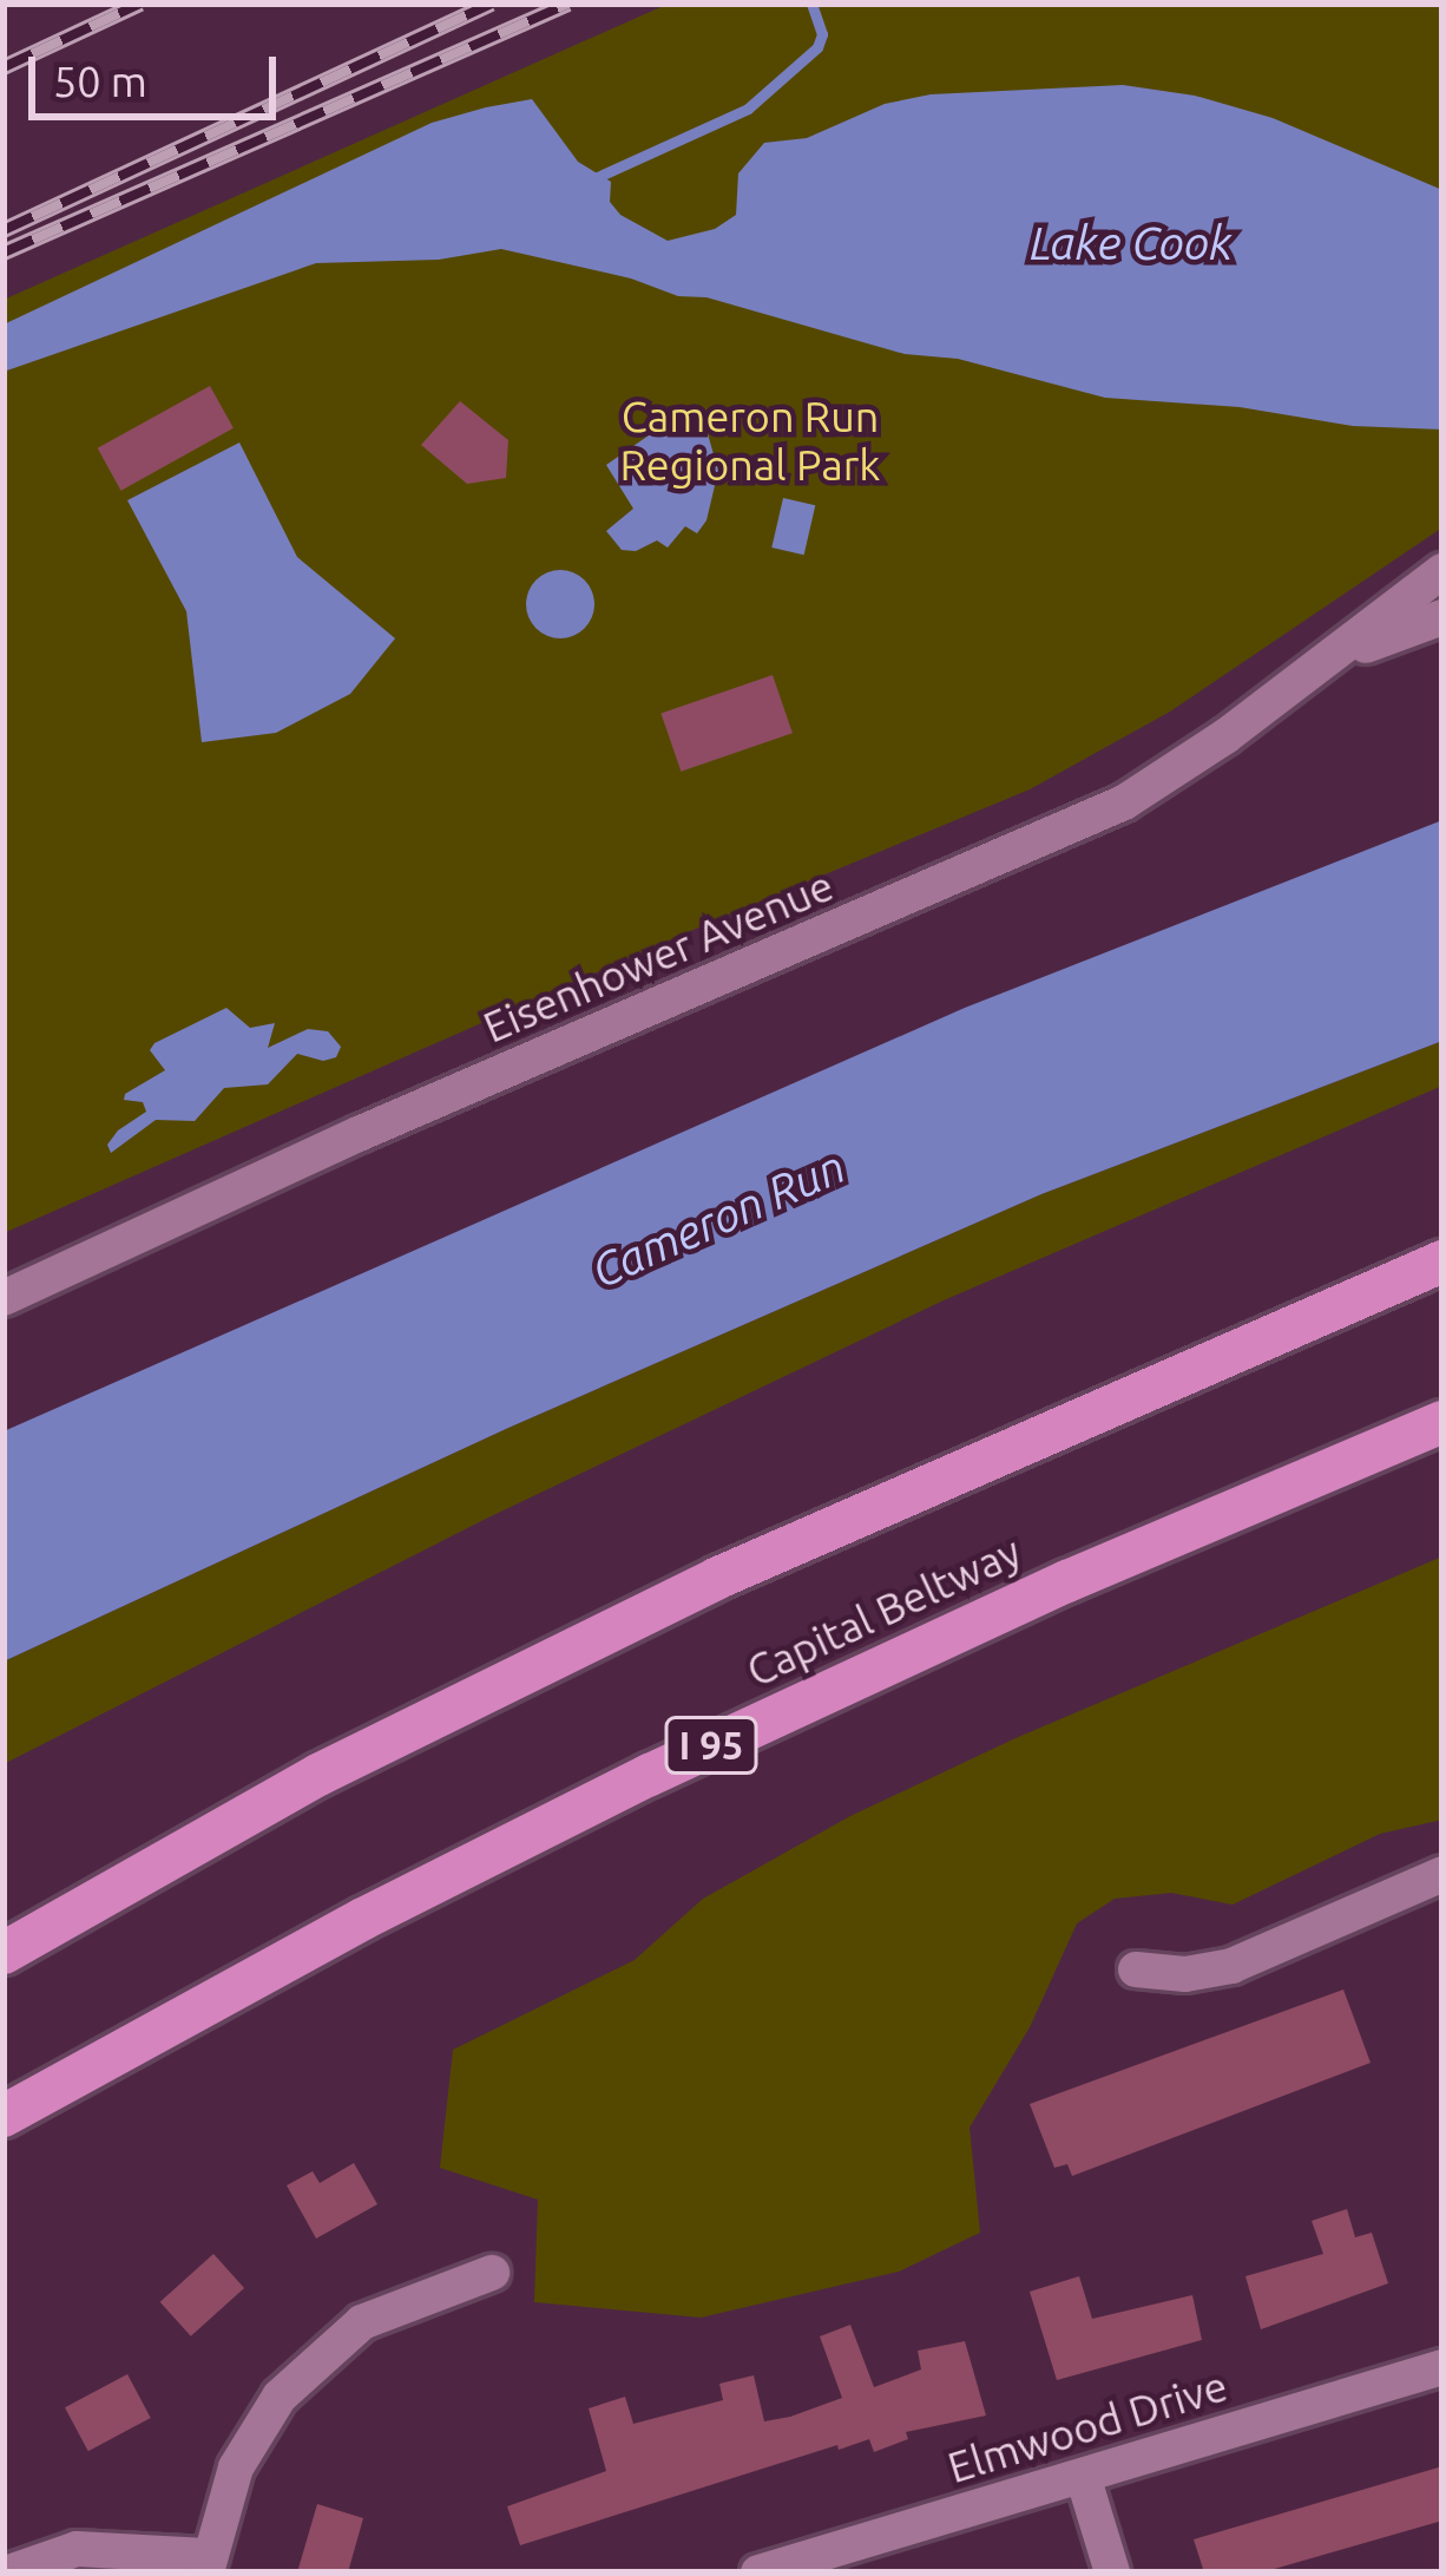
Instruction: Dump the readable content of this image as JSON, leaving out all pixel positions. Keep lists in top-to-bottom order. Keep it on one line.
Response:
{"streets":{"highway":["Capital Beltway","I 95"],"street":["Eisenhower Avenue","Elmwood Drive"]},"water":["Lake Cook","Cameron Run"],"parks":["Cameron Run Regional Park"],"scale_bar":"50 m"}
